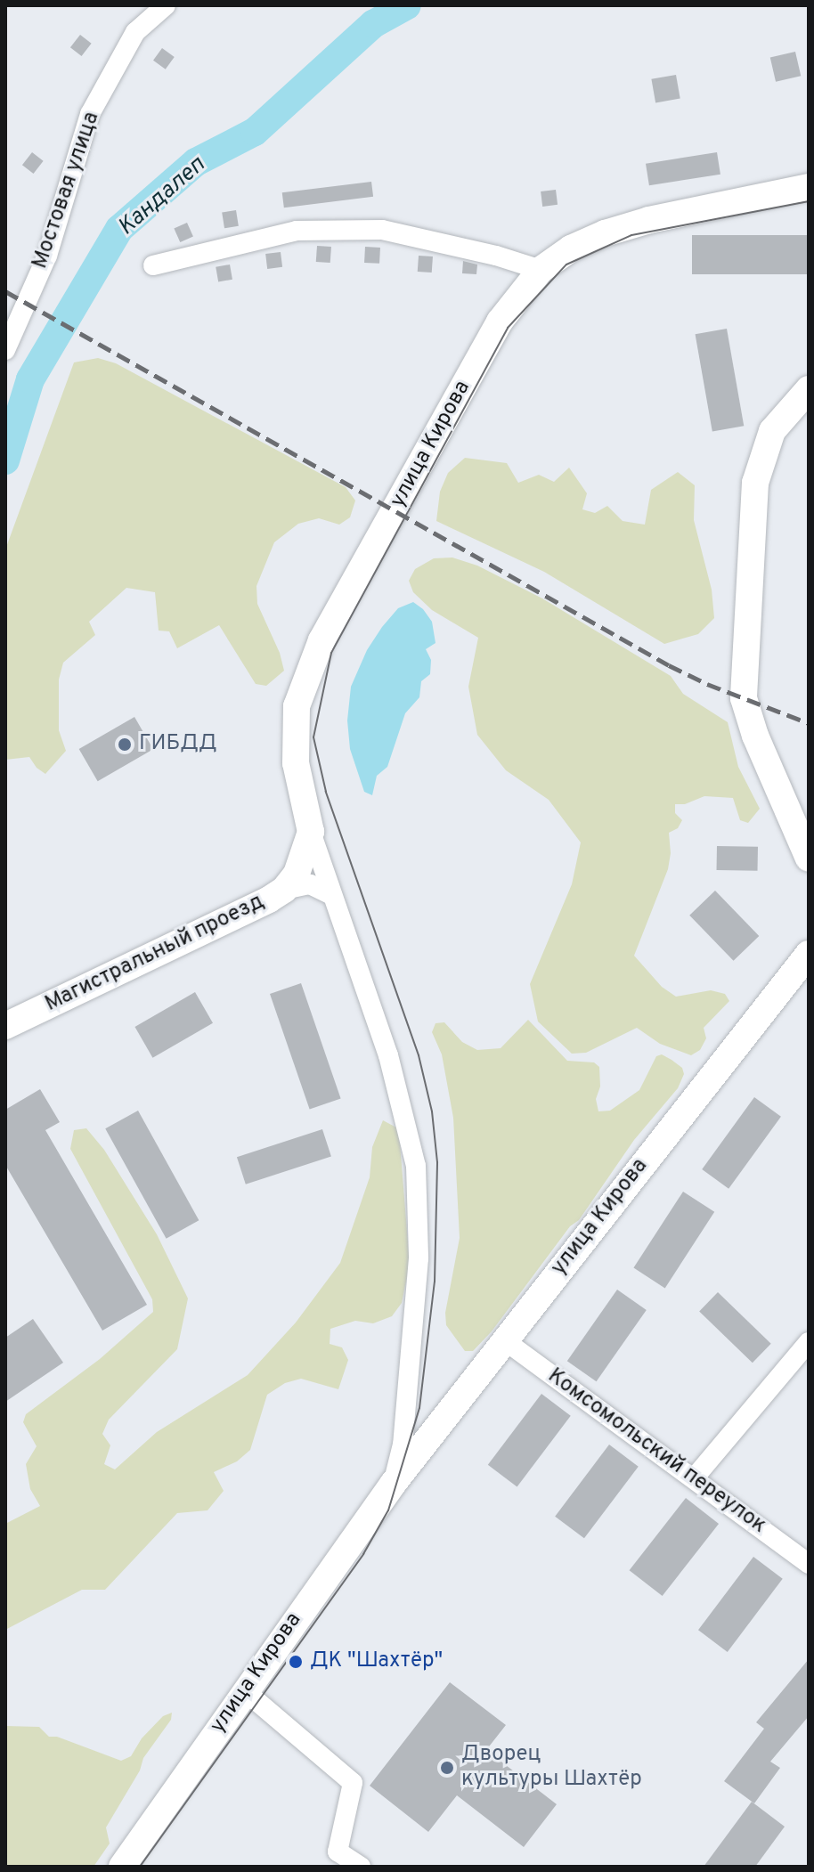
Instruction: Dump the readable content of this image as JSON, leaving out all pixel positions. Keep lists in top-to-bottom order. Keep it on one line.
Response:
{"streets":{"street":["Мостовая улица","улица Кирова","Магистральный проезд","Комсомольский переулок"]},"crossings":[["улица Кирова","Магистральный проезд"],["улица Кирова","Комсомольский переулок"]],"water":["Кандалеп"],"places":["ГИБДД","ДК \"Шахтёр\"","Дворец культуры Шахтёр"]}
